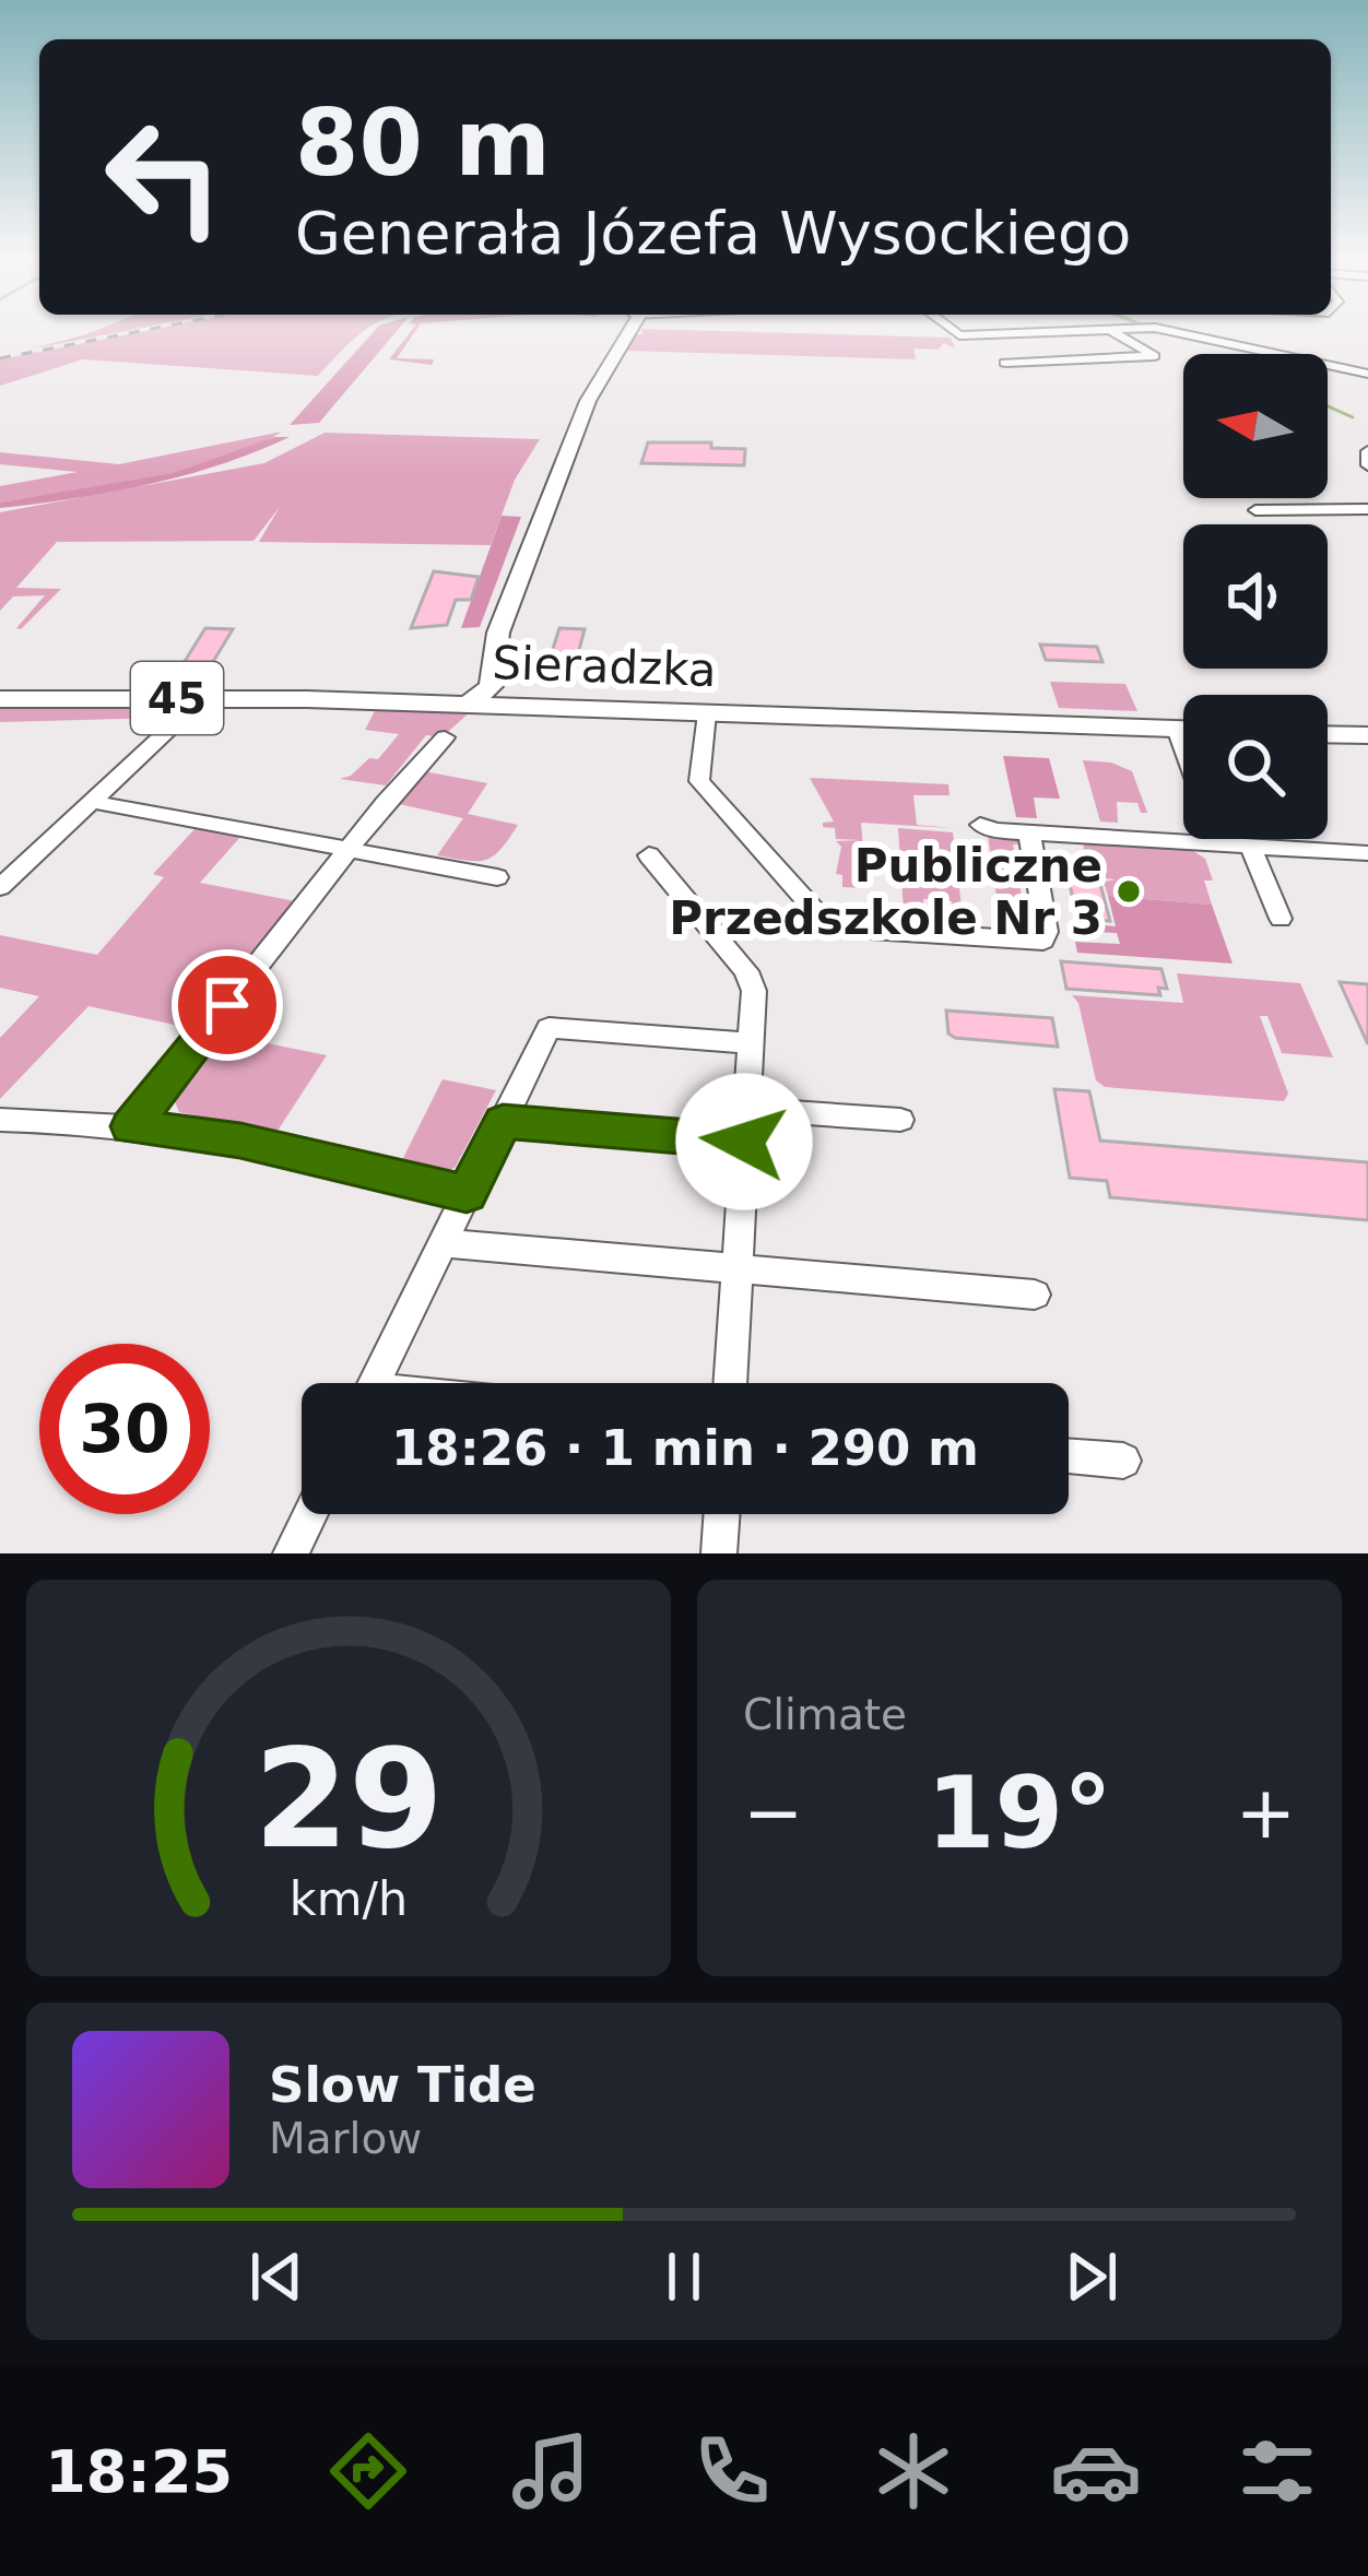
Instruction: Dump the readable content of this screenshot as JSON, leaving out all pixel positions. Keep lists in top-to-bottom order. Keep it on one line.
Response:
{"streets":{"main road":["Sieradzka","45"]},"places":["Publiczne Przedszkole Nr 3"],"north":"left","page":{"turn":["80 m","Generała Józefa Wysockiego"],"limit":"30","trip":"18:26 · 1 min · 290 m","tile":"Climate","heat":["−","19°","+"],"song":["Slow Tide","Marlow"],"tabs":"18:25","gauge":["29","km/h"]}}
